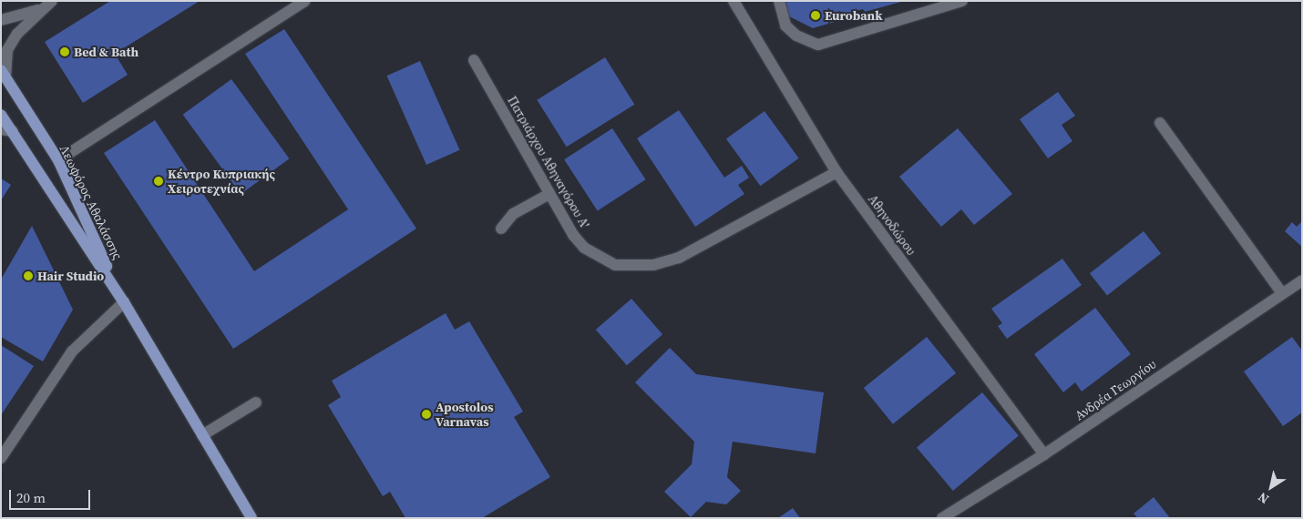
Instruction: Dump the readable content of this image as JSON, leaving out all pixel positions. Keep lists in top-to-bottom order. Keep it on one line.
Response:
{"streets":{"main road":["Λεωφόρος Αθαλάσσης"],"street":["Πατριάρχου Αθηναγόρου Α'","Αθηνοδώρου","Ανδρέα Γεωργίου"]},"crossings":[["Πατριάρχου Αθηναγόρου Α'","Αθηνοδώρου"],["Αθηνοδώρου","Ανδρέα Γεωργίου"]],"places":["Eurobank","Bed & Bath","Κέντρο Κυπριακής Χειροτεχνίας","Hair Studio","Apostolos Varnavas"],"scale_bar":"20 m","north":"bottom left"}
